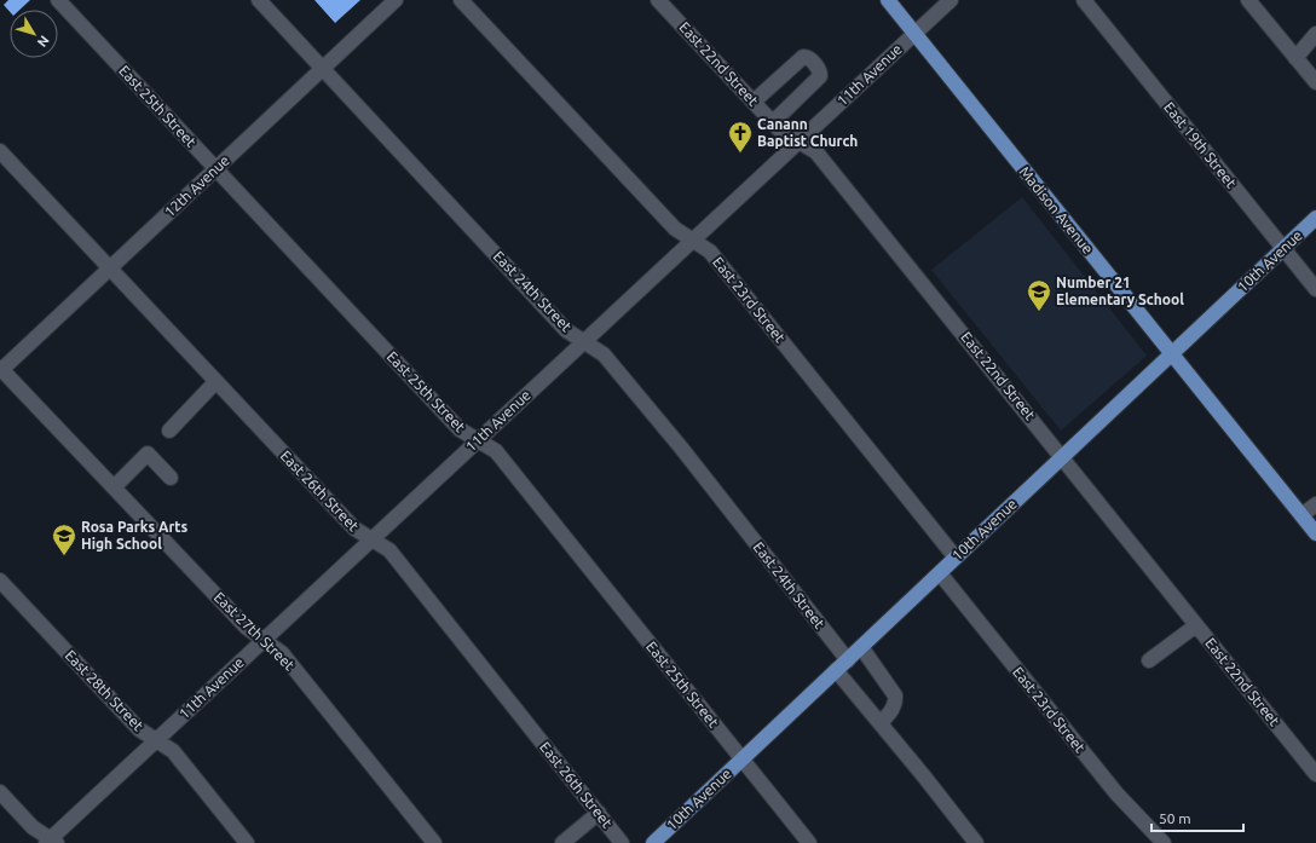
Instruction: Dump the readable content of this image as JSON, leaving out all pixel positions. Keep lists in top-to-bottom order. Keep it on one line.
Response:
{"streets":{"main road":["Madison Avenue","10th Avenue"],"street":["East 22nd Street","11th Avenue","East 25th Street","East 19th Street","12th Avenue","East 24th Street","East 23rd Street","East 26th Street","East 27th Street","East 28th Street"]},"crossings":[["East 22nd Street","11th Avenue"],["East 22nd Street","10th Avenue"],["11th Avenue","East 25th Street"],["11th Avenue","Madison Avenue"],["11th Avenue","East 24th Street"],["11th Avenue","East 23rd Street"],["11th Avenue","East 26th Street"],["11th Avenue","East 27th Street"],["11th Avenue","East 28th Street"],["East 25th Street","12th Avenue"],["East 25th Street","10th Avenue"],["East 19th Street","10th Avenue"],["12th Avenue","East 24th Street"],["12th Avenue","East 26th Street"],["12th Avenue","East 27th Street"],["Madison Avenue","10th Avenue"],["10th Avenue","East 24th Street"],["10th Avenue","East 23rd Street"]],"places":{"church":["Canann Baptist Church"],"school or university":["Number 21 Elementary School","Rosa Parks Arts High School"]},"scale_bar":"50 m","north":"bottom right"}
